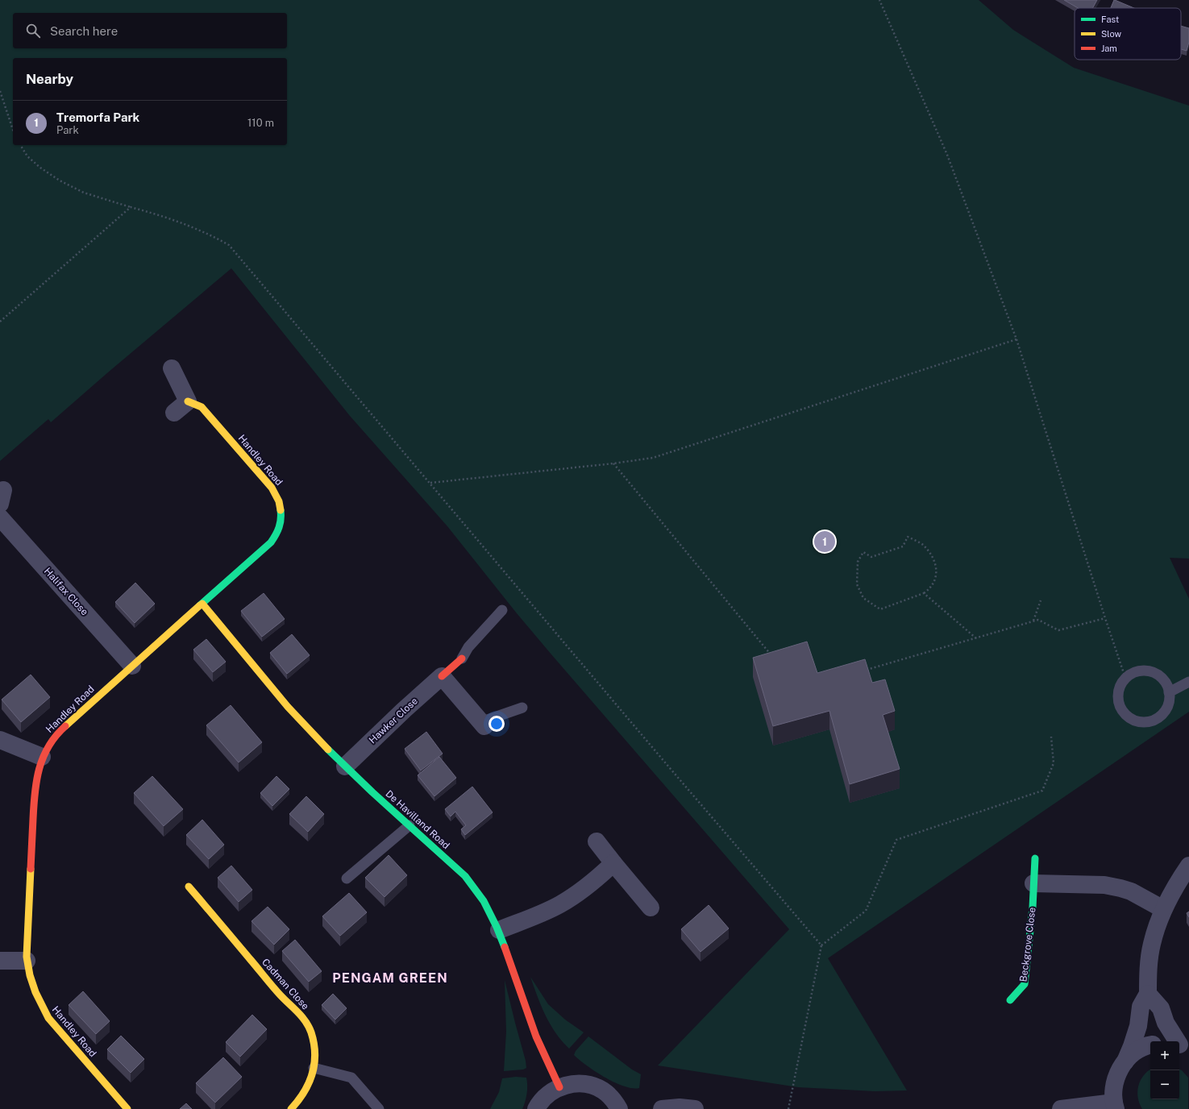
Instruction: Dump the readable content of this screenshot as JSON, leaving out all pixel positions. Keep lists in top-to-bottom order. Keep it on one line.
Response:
{"streets":{"street":["Handley Road","Halifax Close","Hawker Close","De Havilland Road","Beckgrove Close","Cadman Close"]},"crossings":[["Handley Road","Halifax Close"],["Handley Road","De Havilland Road"],["Hawker Close","De Havilland Road"]],"districts":["PENGAM GREEN"],"legend":["Fast","Slow","Jam"],"page":{"search":"Search here","heading":"Nearby","list":[{"mark":"1","name":"Tremorfa Park","note":"Park","value":"110 m"}],"pins":"1","map_buttons":["+","−"]}}
